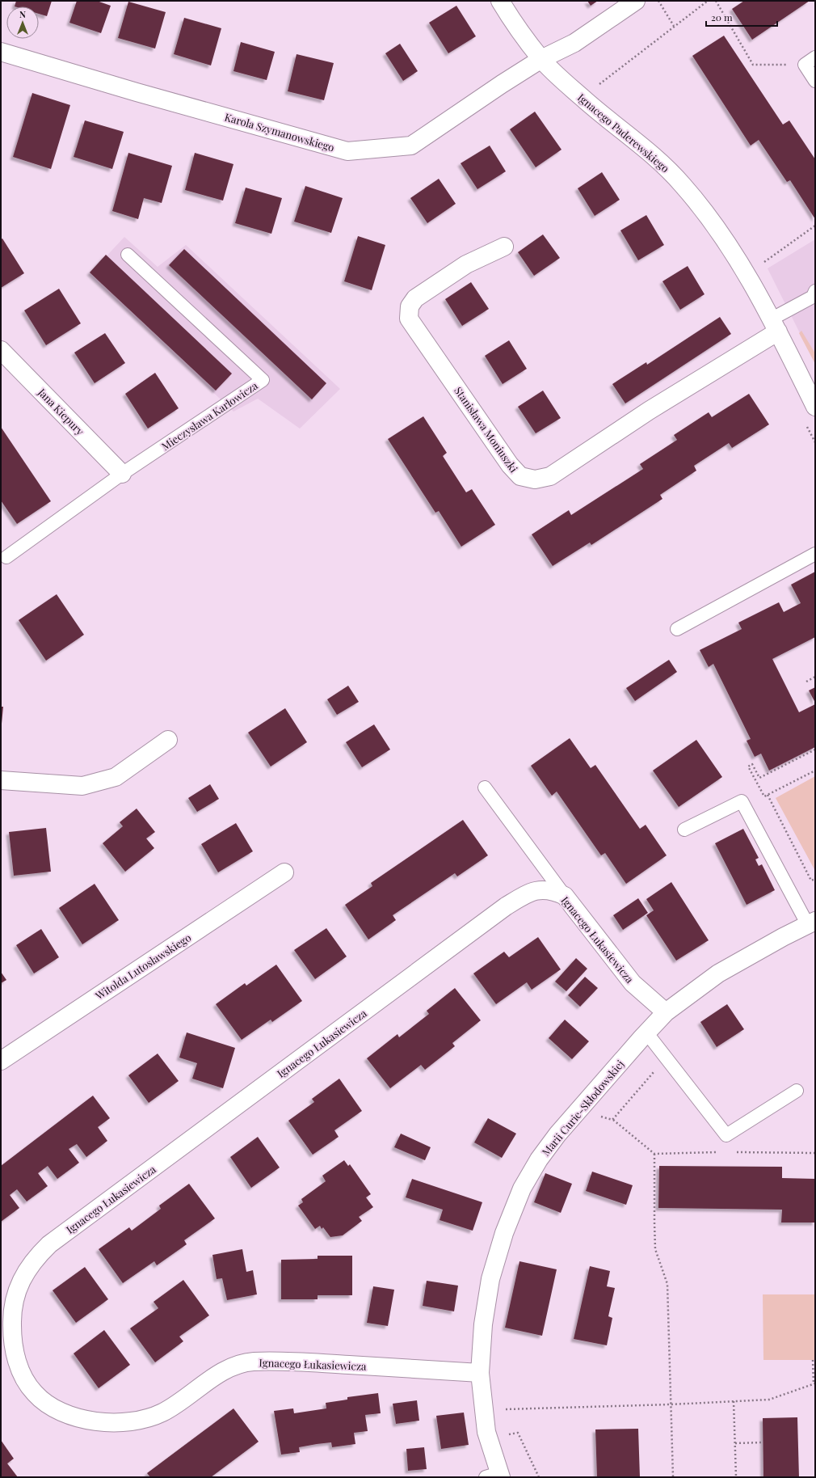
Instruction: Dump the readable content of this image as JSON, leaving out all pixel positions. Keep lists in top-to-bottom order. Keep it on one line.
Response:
{"streets":{"street":["Karola Szymanowskiego","Ignacego Paderewskiego","Jana Kiepury","Stanisława Moniuszki","Ignacego Łukasiewicza","Witolda Lutosławskiego","Marii Curie-Skłodowskiej"],"lane":["Mieczysława Karłowicza"]},"crossings":[["Karola Szymanowskiego","Ignacego Paderewskiego"],["Ignacego Paderewskiego","Stanisława Moniuszki"],["Jana Kiepury","Mieczysława Karłowicza"],["Ignacego Łukasiewicza","Marii Curie-Skłodowskiej"]],"scale_bar":"20 m","north":"top"}
